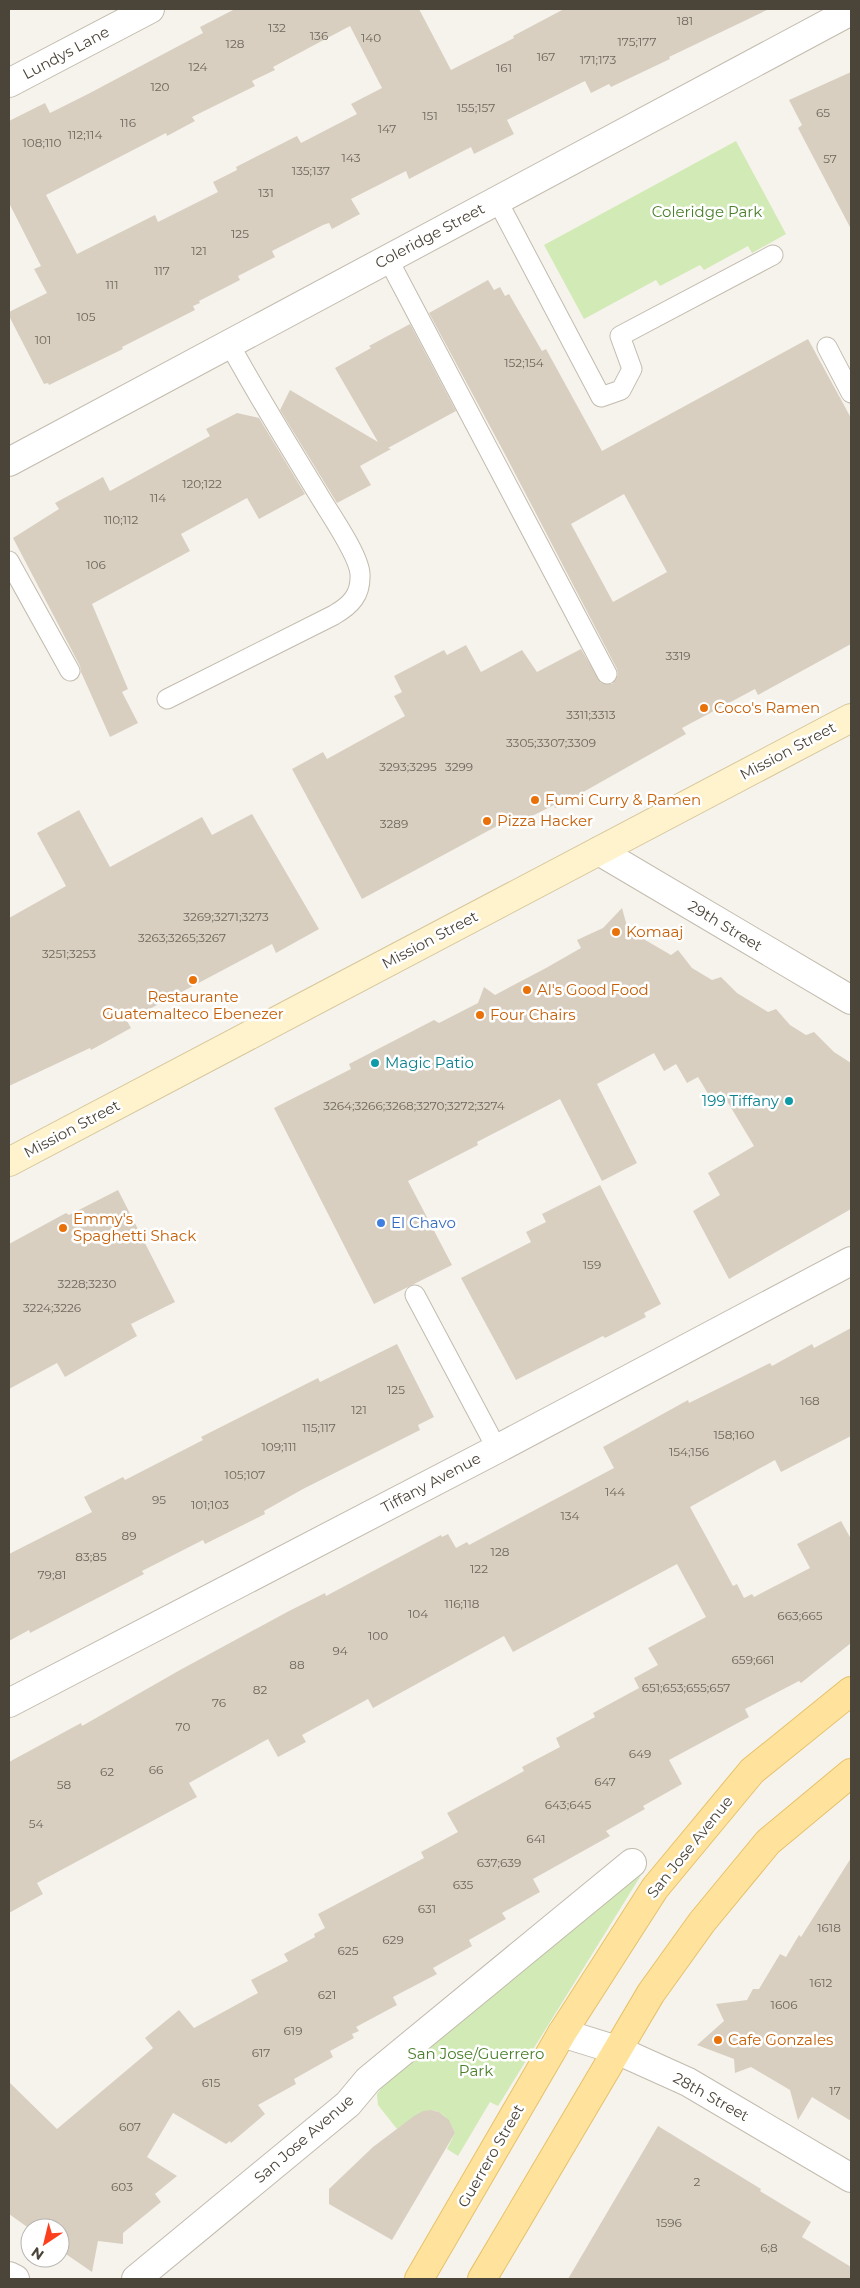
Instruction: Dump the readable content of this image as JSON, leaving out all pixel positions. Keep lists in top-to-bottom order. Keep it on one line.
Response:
{"streets":{"main road":["Mission Street","San Jose Avenue","Guerrero Street"],"street":["Lundys Lane","Coleridge Street","29th Street","Tiffany Avenue","28th Street"]},"crossings":[["Mission Street","29th Street"],["San Jose Avenue","28th Street"],["San Jose Avenue","Guerrero Street"],["28th Street","Guerrero Street"]],"parks":["Coleridge Park","San Jose/Guerrero Park"],"places":["Coco's Ramen","Fumi Curry & Ramen","Pizza Hacker","Komaaj","Restaurante Guatemalteco Ebenezer","Al's Good Food","Four Chairs","Magic Patio","199 Tiffany","El Chavo","Emmy's Spaghetti Shack","Cafe Gonzales"],"house_numbers":["181","132","136","140","175;177","128","167","171;173","124","161","120","155;157","65","151","116","147","112;114","108;110","143","57","135;137","131","125","121","117","111","105","101","152;154","120;122","114","110;112","106","3319","3311;3313","3305;3307;3309","3293;3295","3299","3289","3269;3271;3273","3263;3265;3267","3251;3253","3264;3266;3268;3270;3272;3274","159","3228;3230","3224;3226","125","168","121","115;117","158;160","109;111","154;156","105;107","144","95","101;103","134","89","128","83;85","122","79;81","116;118","104","663;665","100","94","659;661","88","651;653;655;657","82","76","70","649","66","62","647","58","643;645","54","641","637;639","635","631","1618","629","625","1612","621","1606","619","617","615","17","607","2","603","1596","6;8"],"north":"bottom left"}
